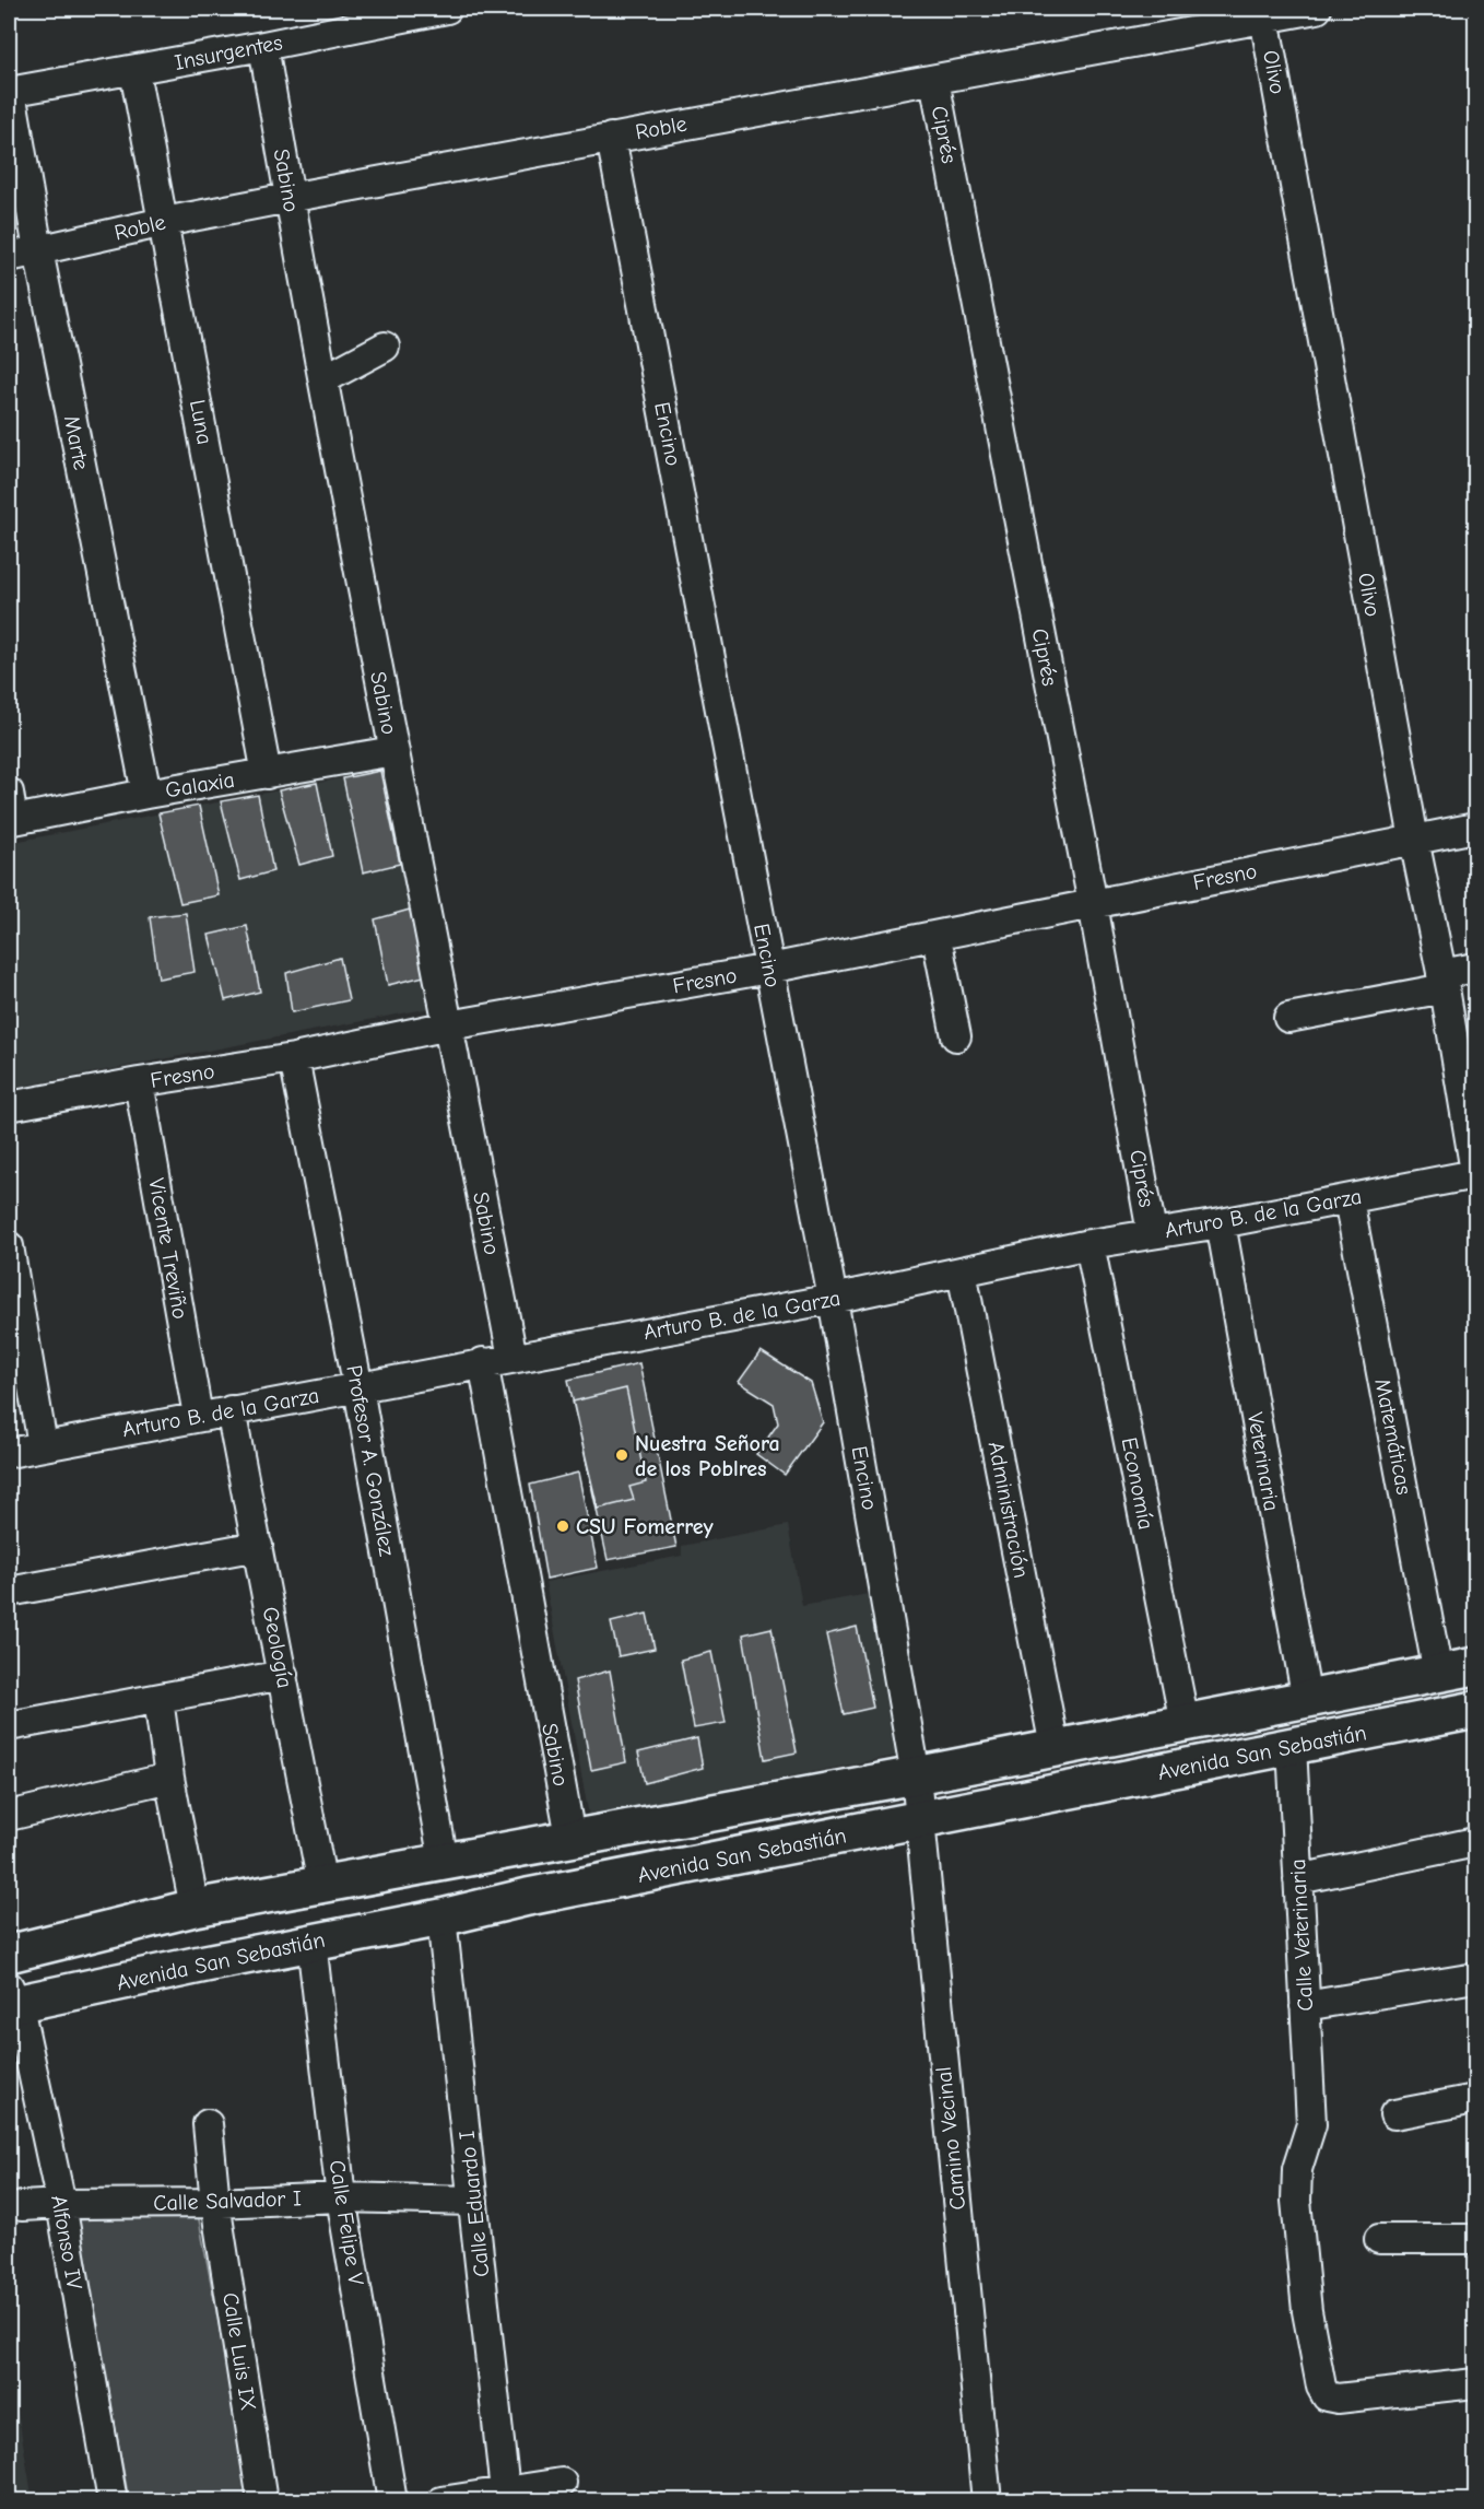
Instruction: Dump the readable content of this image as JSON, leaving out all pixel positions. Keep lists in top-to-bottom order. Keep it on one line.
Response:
{"streets":{"main road":["Avenida San Sebastián"],"street":["Insurgentes","Olivo","Roble","Ciprés","Sabino","Luna","Encino","Marte","Galaxia","Fresno","Arturo B. de la Garza","Vicente Treviño","Matemáticas","Profesor A. González","Veterinaria","Economía","Administración","Geología","Calle Veterinaria","Camino Vecinal","Calle Salvador I","Calle Eduardo I","Calle Felipe V","Alfonso IV","Calle Luis IX"]},"crossings":[["Insurgentes","Sabino"],["Insurgentes","Luna"],["Insurgentes","Marte"],["Olivo","Roble"],["Olivo","Fresno"],["Olivo","Arturo B. de la Garza"],["Roble","Ciprés"],["Roble","Sabino"],["Roble","Luna"],["Roble","Encino"],["Roble","Marte"],["Ciprés","Fresno"],["Ciprés","Arturo B. de la Garza"],["Sabino","Galaxia"],["Sabino","Fresno"],["Sabino","Arturo B. de la Garza"],["Sabino","Avenida San Sebastián"],["Luna","Galaxia"],["Encino","Fresno"],["Encino","Arturo B. de la Garza"],["Encino","Avenida San Sebastián"],["Encino","Camino Vecinal"],["Marte","Galaxia"],["Fresno","Vicente Treviño"],["Fresno","Profesor A. González"],["Arturo B. de la Garza","Vicente Treviño"],["Arturo B. de la Garza","Matemáticas"],["Arturo B. de la Garza","Profesor A. González"],["Arturo B. de la Garza","Veterinaria"],["Arturo B. de la Garza","Economía"],["Arturo B. de la Garza","Administración"],["Arturo B. de la Garza","Geología"],["Matemáticas","Avenida San Sebastián"],["Profesor A. González","Avenida San Sebastián"],["Veterinaria","Avenida San Sebastián"],["Economía","Avenida San Sebastián"],["Administración","Avenida San Sebastián"],["Geología","Avenida San Sebastián"],["Avenida San Sebastián","Calle Veterinaria"],["Avenida San Sebastián","Camino Vecinal"],["Avenida San Sebastián","Calle Eduardo I"],["Avenida San Sebastián","Calle Felipe V"],["Avenida San Sebastián","Alfonso IV"],["Calle Salvador I","Calle Eduardo I"],["Calle Salvador I","Calle Felipe V"],["Calle Salvador I","Alfonso IV"],["Calle Salvador I","Calle Luis IX"]],"places":["Nuestra Señora de los Poblres","CSU Fomerrey"]}
